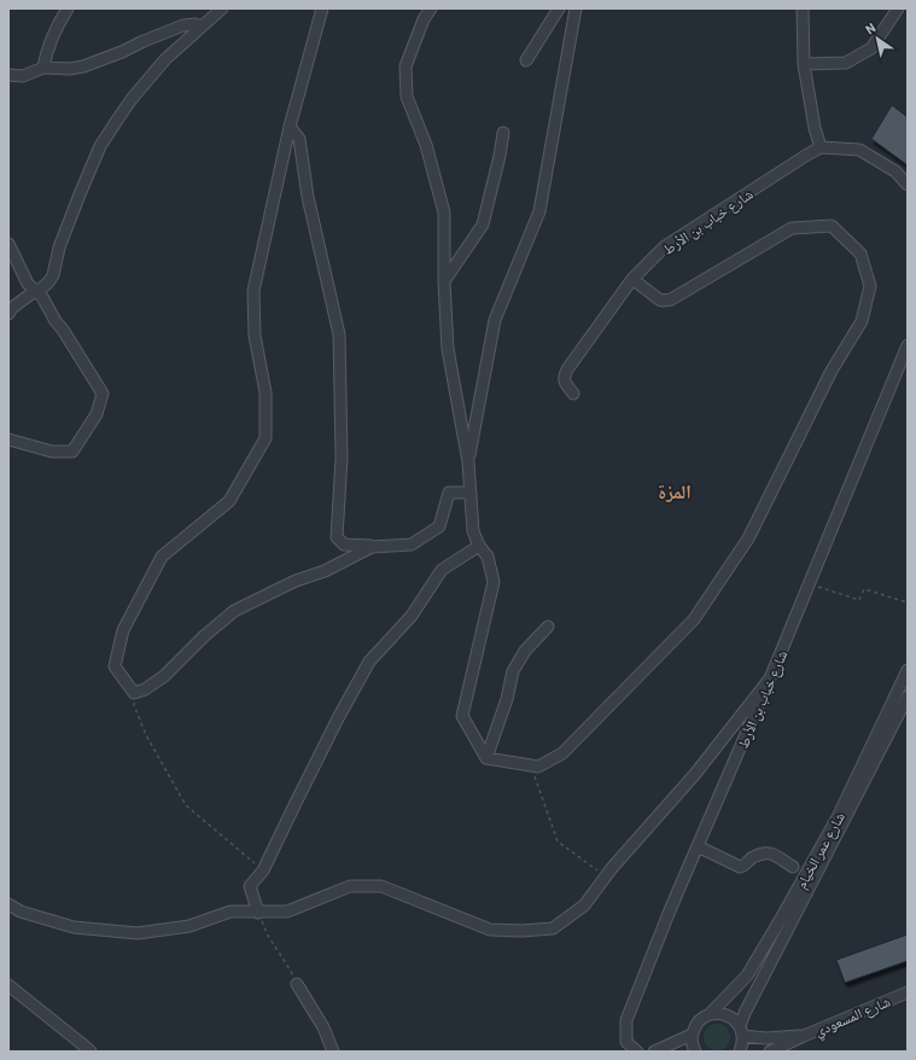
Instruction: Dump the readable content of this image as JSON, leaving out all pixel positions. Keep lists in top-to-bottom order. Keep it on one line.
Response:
{"streets":{"street":["شارع خباب بن الأرط","شارع عمر الخيام","شارع المسعودي"]},"districts":["المزة"],"north":"top left"}
